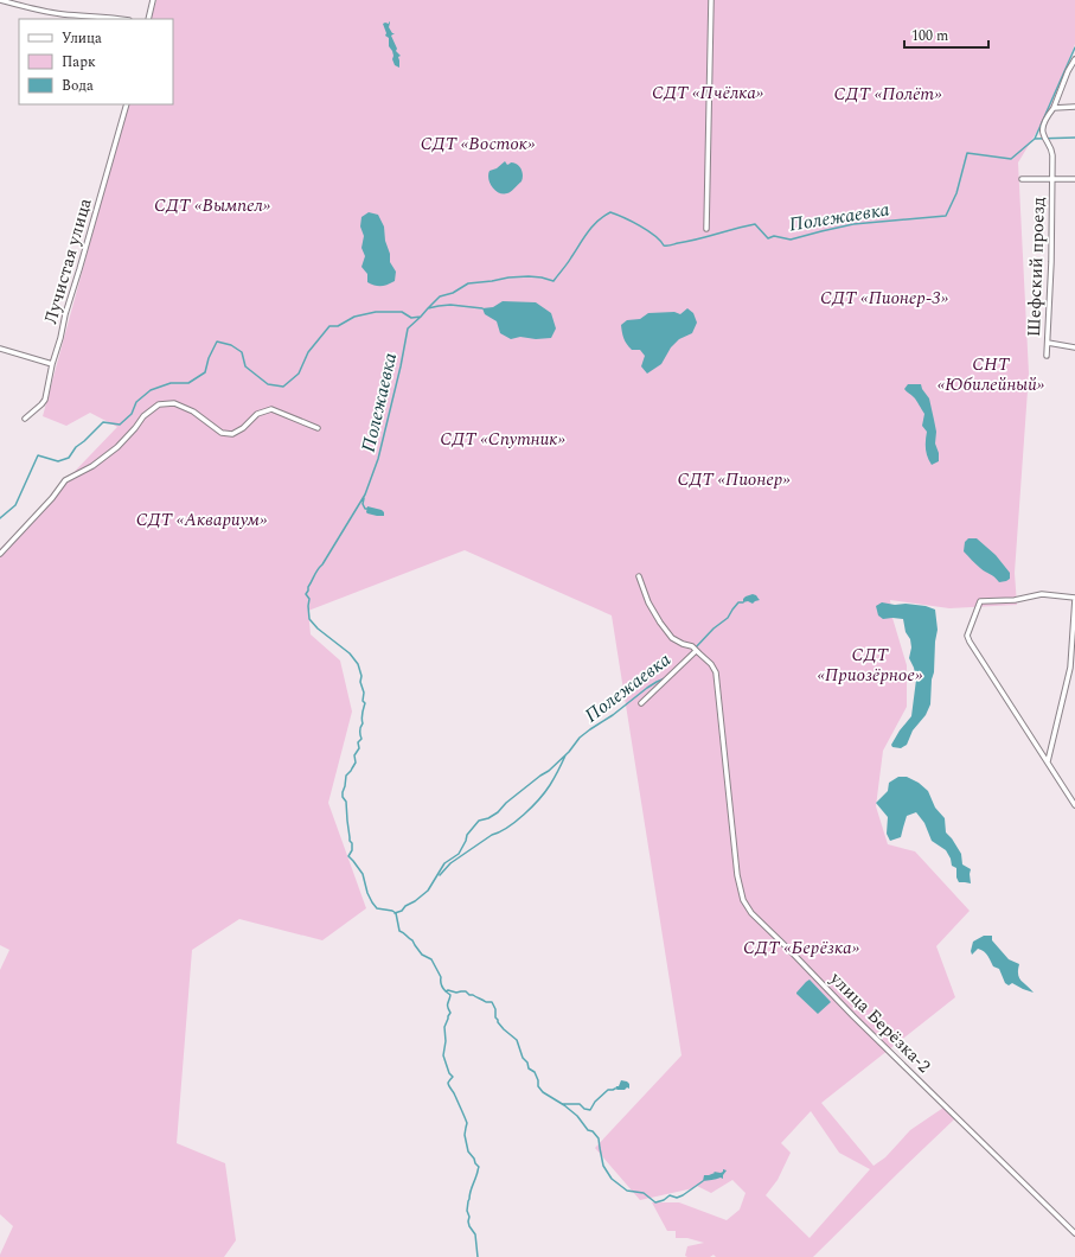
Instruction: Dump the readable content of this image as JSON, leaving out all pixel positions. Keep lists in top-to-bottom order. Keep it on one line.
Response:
{"streets":{"street":["Лучистая улица","Шефский проезд","улица Берёзка-2"]},"water":["Полежаевка"],"parks":["СДТ «Пчёлка»","СДТ «Полёт»","СДТ «Восток»","СДТ «Вымпел»","СДТ «Пионер-3»","СНТ «Юбилейный»","СДТ «Спутник»","СДТ «Пионер»","СДТ «Аквариум»","СДТ «Приозёрное»","СДТ «Берёзка»"],"legend":["Улица","Парк","Вода"],"scale_bar":"100 m"}
